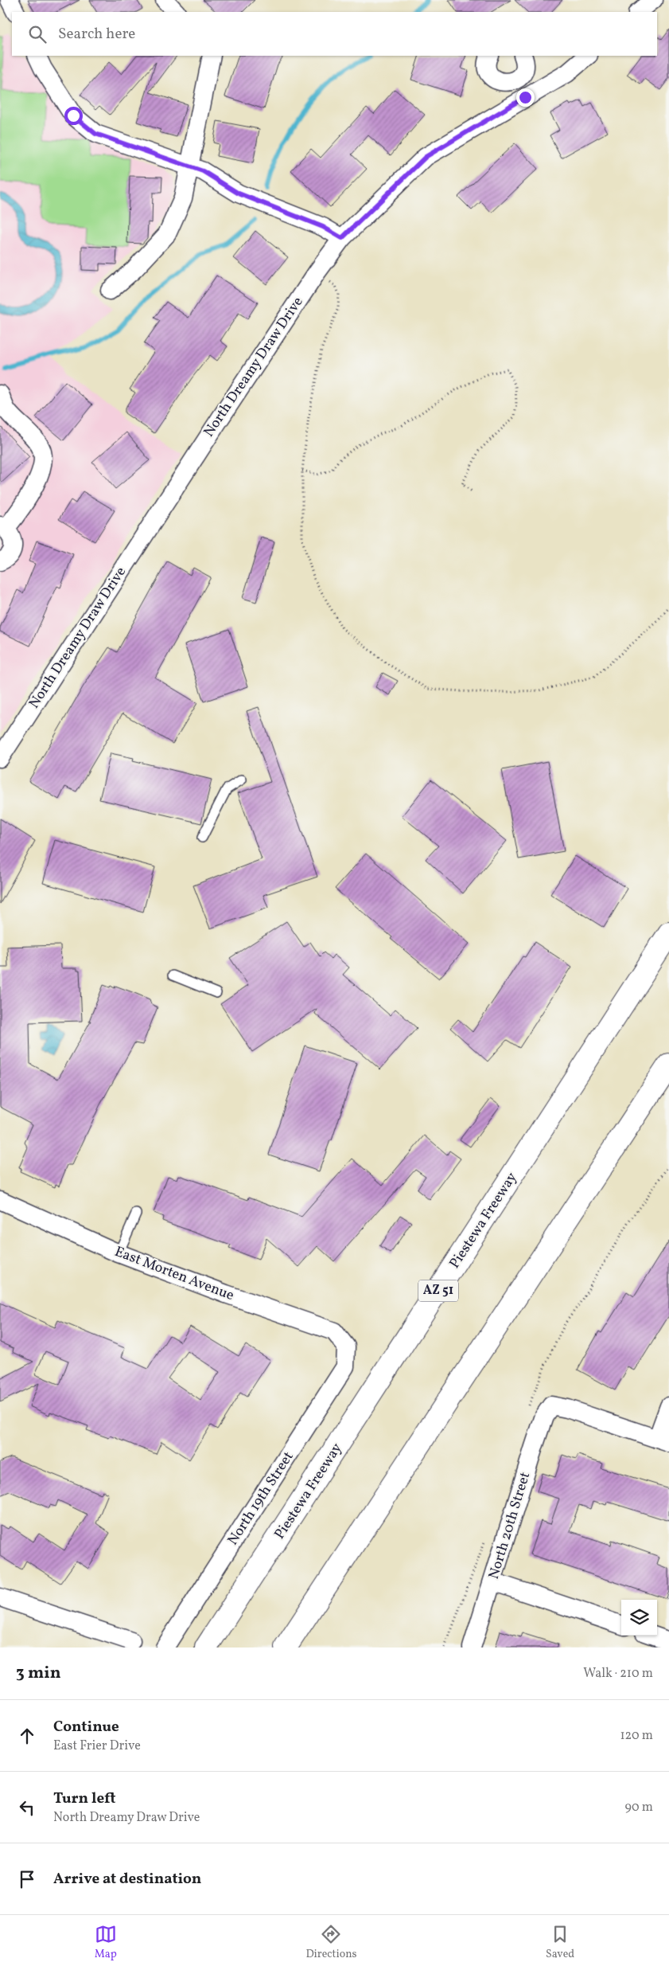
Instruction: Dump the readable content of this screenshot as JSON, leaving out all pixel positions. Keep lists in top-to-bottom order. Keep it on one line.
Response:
{"streets":{"highway":["Piestewa Freeway","AZ 51"],"street":["North Dreamy Draw Drive","East Morten Avenue","North 19th Street","North 20th Street"]},"crossings":[["East Morten Avenue","North 19th Street"]],"page":{"search":"Search here","heading":["3 min","Walk · 210 m"],"list":[["Continue","East Frier Drive","120 m"],["Turn left","North Dreamy Draw Drive","90 m"],"Arrive at destination"],"nav":["Map","Directions","Saved"]}}
